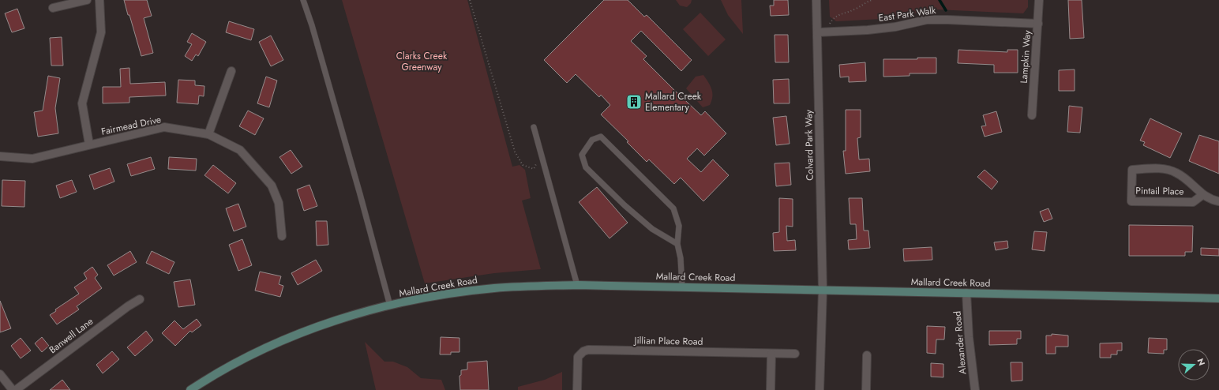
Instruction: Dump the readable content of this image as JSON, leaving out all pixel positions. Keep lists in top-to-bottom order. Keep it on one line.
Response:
{"streets":{"main road":["Mallard Creek Road"],"street":["East Park Walk","Lampkin Way","Fairmead Drive","Colvard Park Way","Pintail Place","Banwell Lane","Jillian Place Road","Alexander Road"]},"crossings":[["East Park Walk","Lampkin Way"],["East Park Walk","Colvard Park Way"],["Colvard Park Way","Mallard Creek Road"],["Mallard Creek Road","Alexander Road"]],"parks":["Clarks Creek Greenway"],"places":{"building":["Mallard Creek Elementary"]},"north":"right"}
